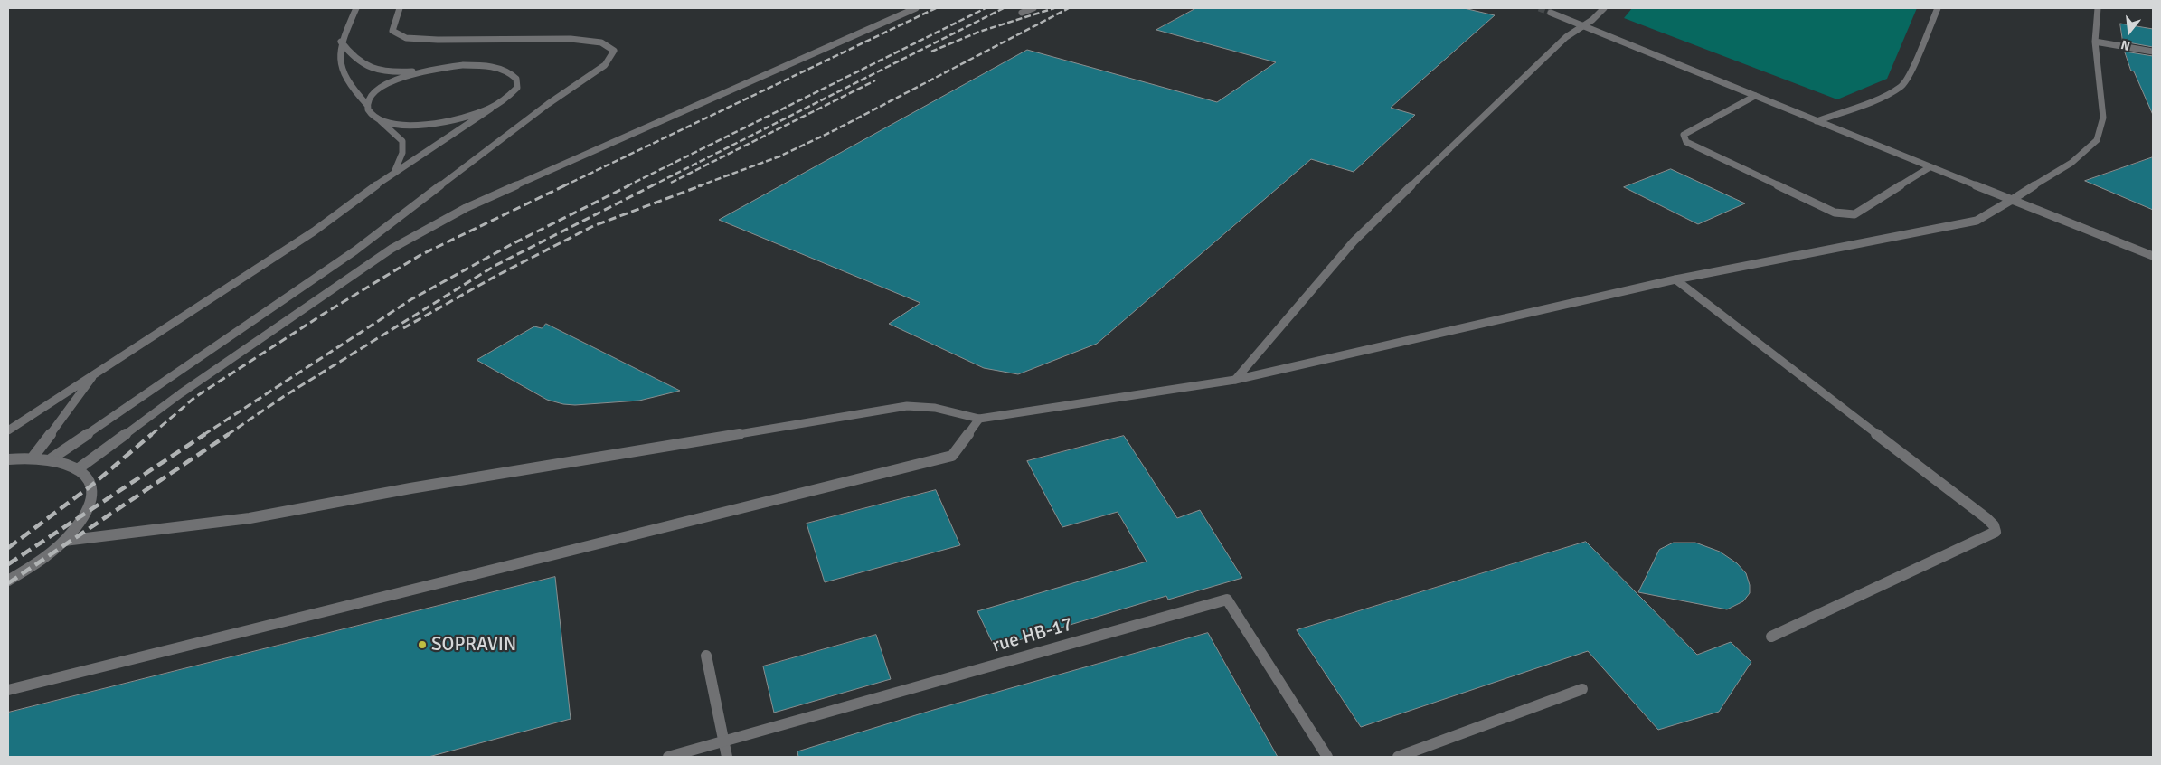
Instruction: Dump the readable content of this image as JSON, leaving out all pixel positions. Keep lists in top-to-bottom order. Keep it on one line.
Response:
{"streets":{"street":["rue HB-17"]},"places":["SOPRAVIN"],"north":"bottom"}
